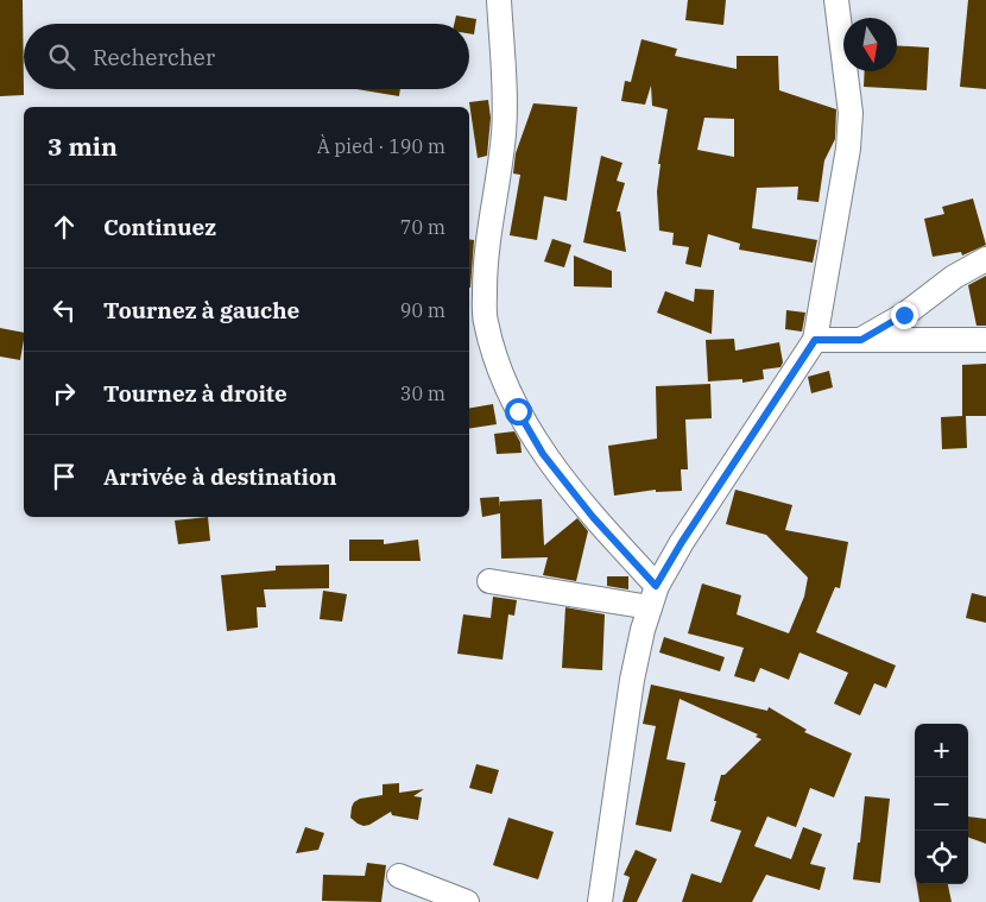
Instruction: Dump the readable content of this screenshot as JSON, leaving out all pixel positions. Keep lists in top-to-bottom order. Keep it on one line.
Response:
{"north":"bottom","page":{"search":"Rechercher","heading":["3 min","À pied · 190 m"],"list":[["Continuez","70 m"],["Tournez à gauche","90 m"],["Tournez à droite","30 m"],"Arrivée à destination"],"map_buttons":["+","−"]}}
